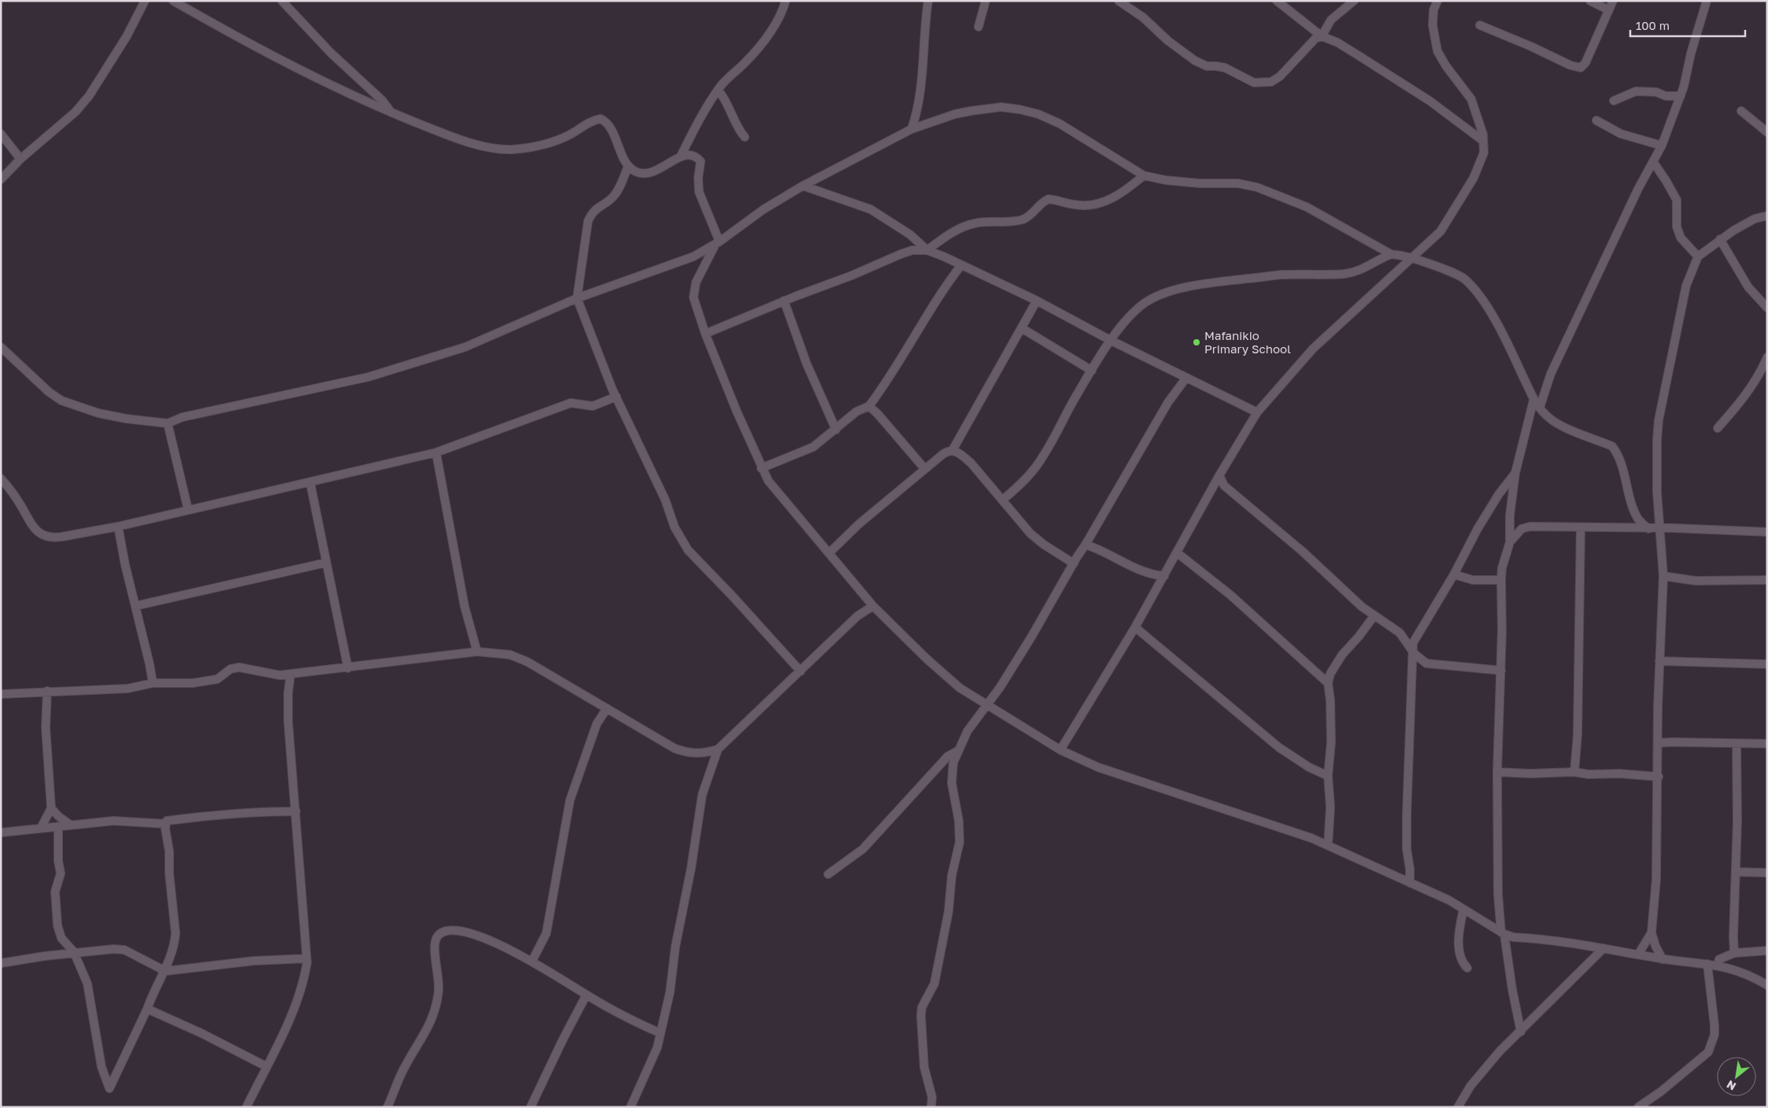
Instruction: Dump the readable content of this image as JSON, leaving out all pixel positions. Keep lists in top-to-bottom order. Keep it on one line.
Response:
{"places":["Mafanikio Primary School"],"scale_bar":"100 m","north":"bottom left"}
